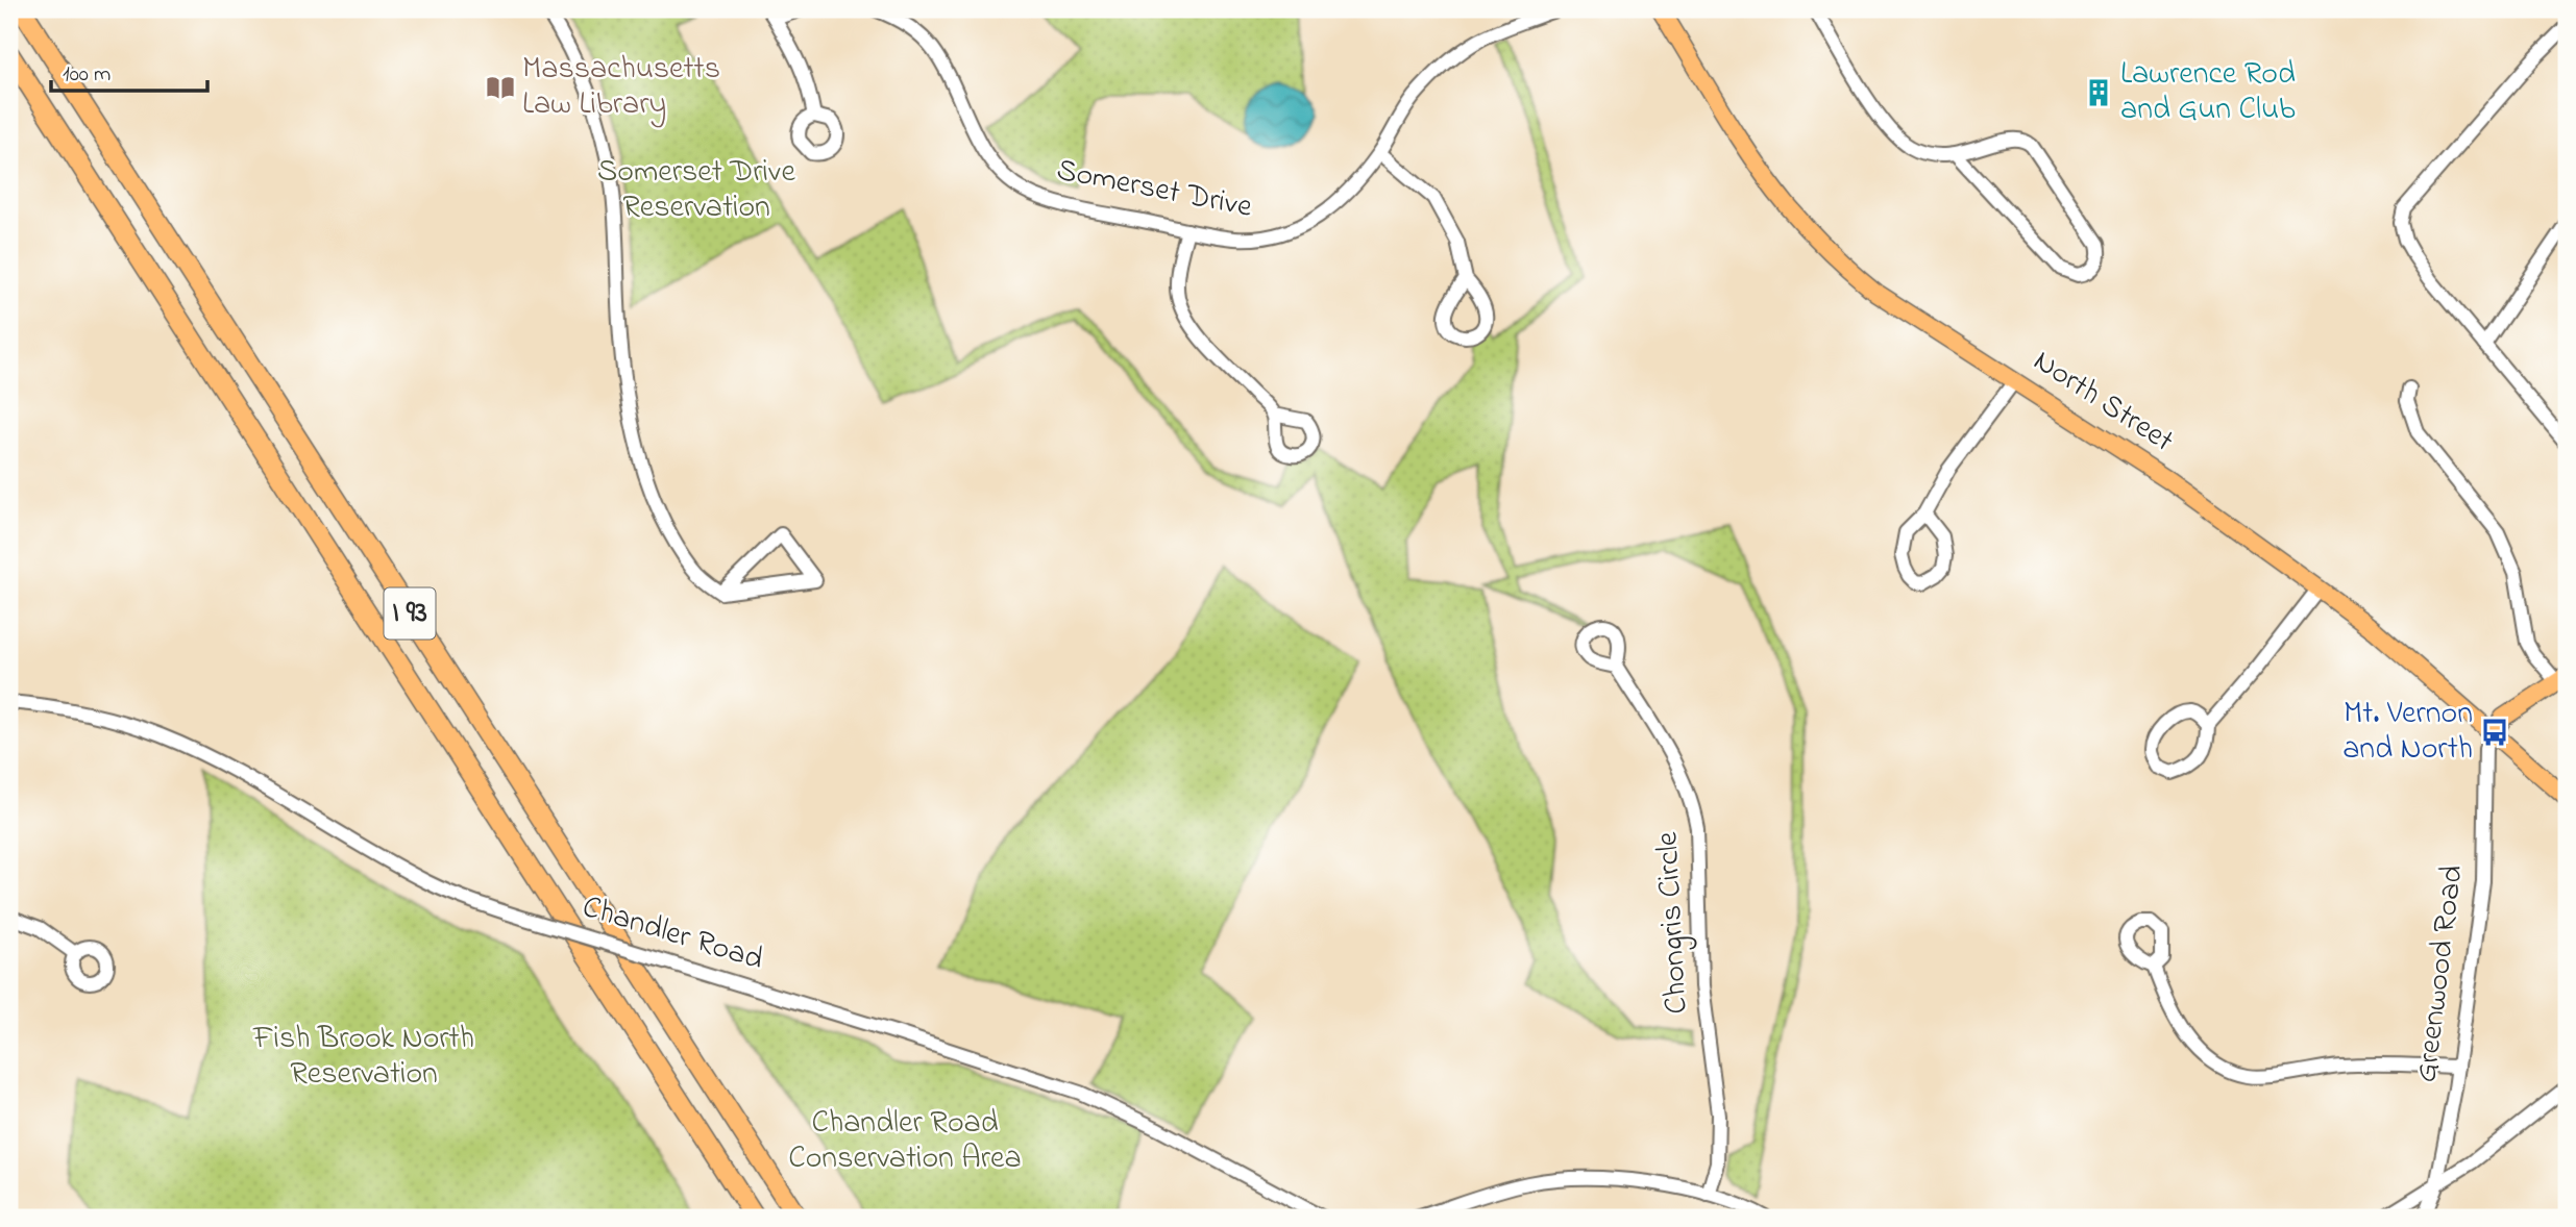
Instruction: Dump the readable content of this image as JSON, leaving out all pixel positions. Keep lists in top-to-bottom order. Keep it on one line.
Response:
{"streets":{"highway":["I 93"],"main road":["North Street"],"street":["Somerset Drive","Chongris Circle","Chandler Road","Greenwood Road"]},"crossings":[["North Street","Greenwood Road"]],"parks":["Somerset Drive Reservation","Fish Brook North Reservation","Chandler Road Conservation Area"],"places":{"library":["Massachusetts Law Library"],"building":["Lawrence Rod and Gun Club"],"bus stop":["Mt. Vernon and North"]},"scale_bar":"100 m"}
